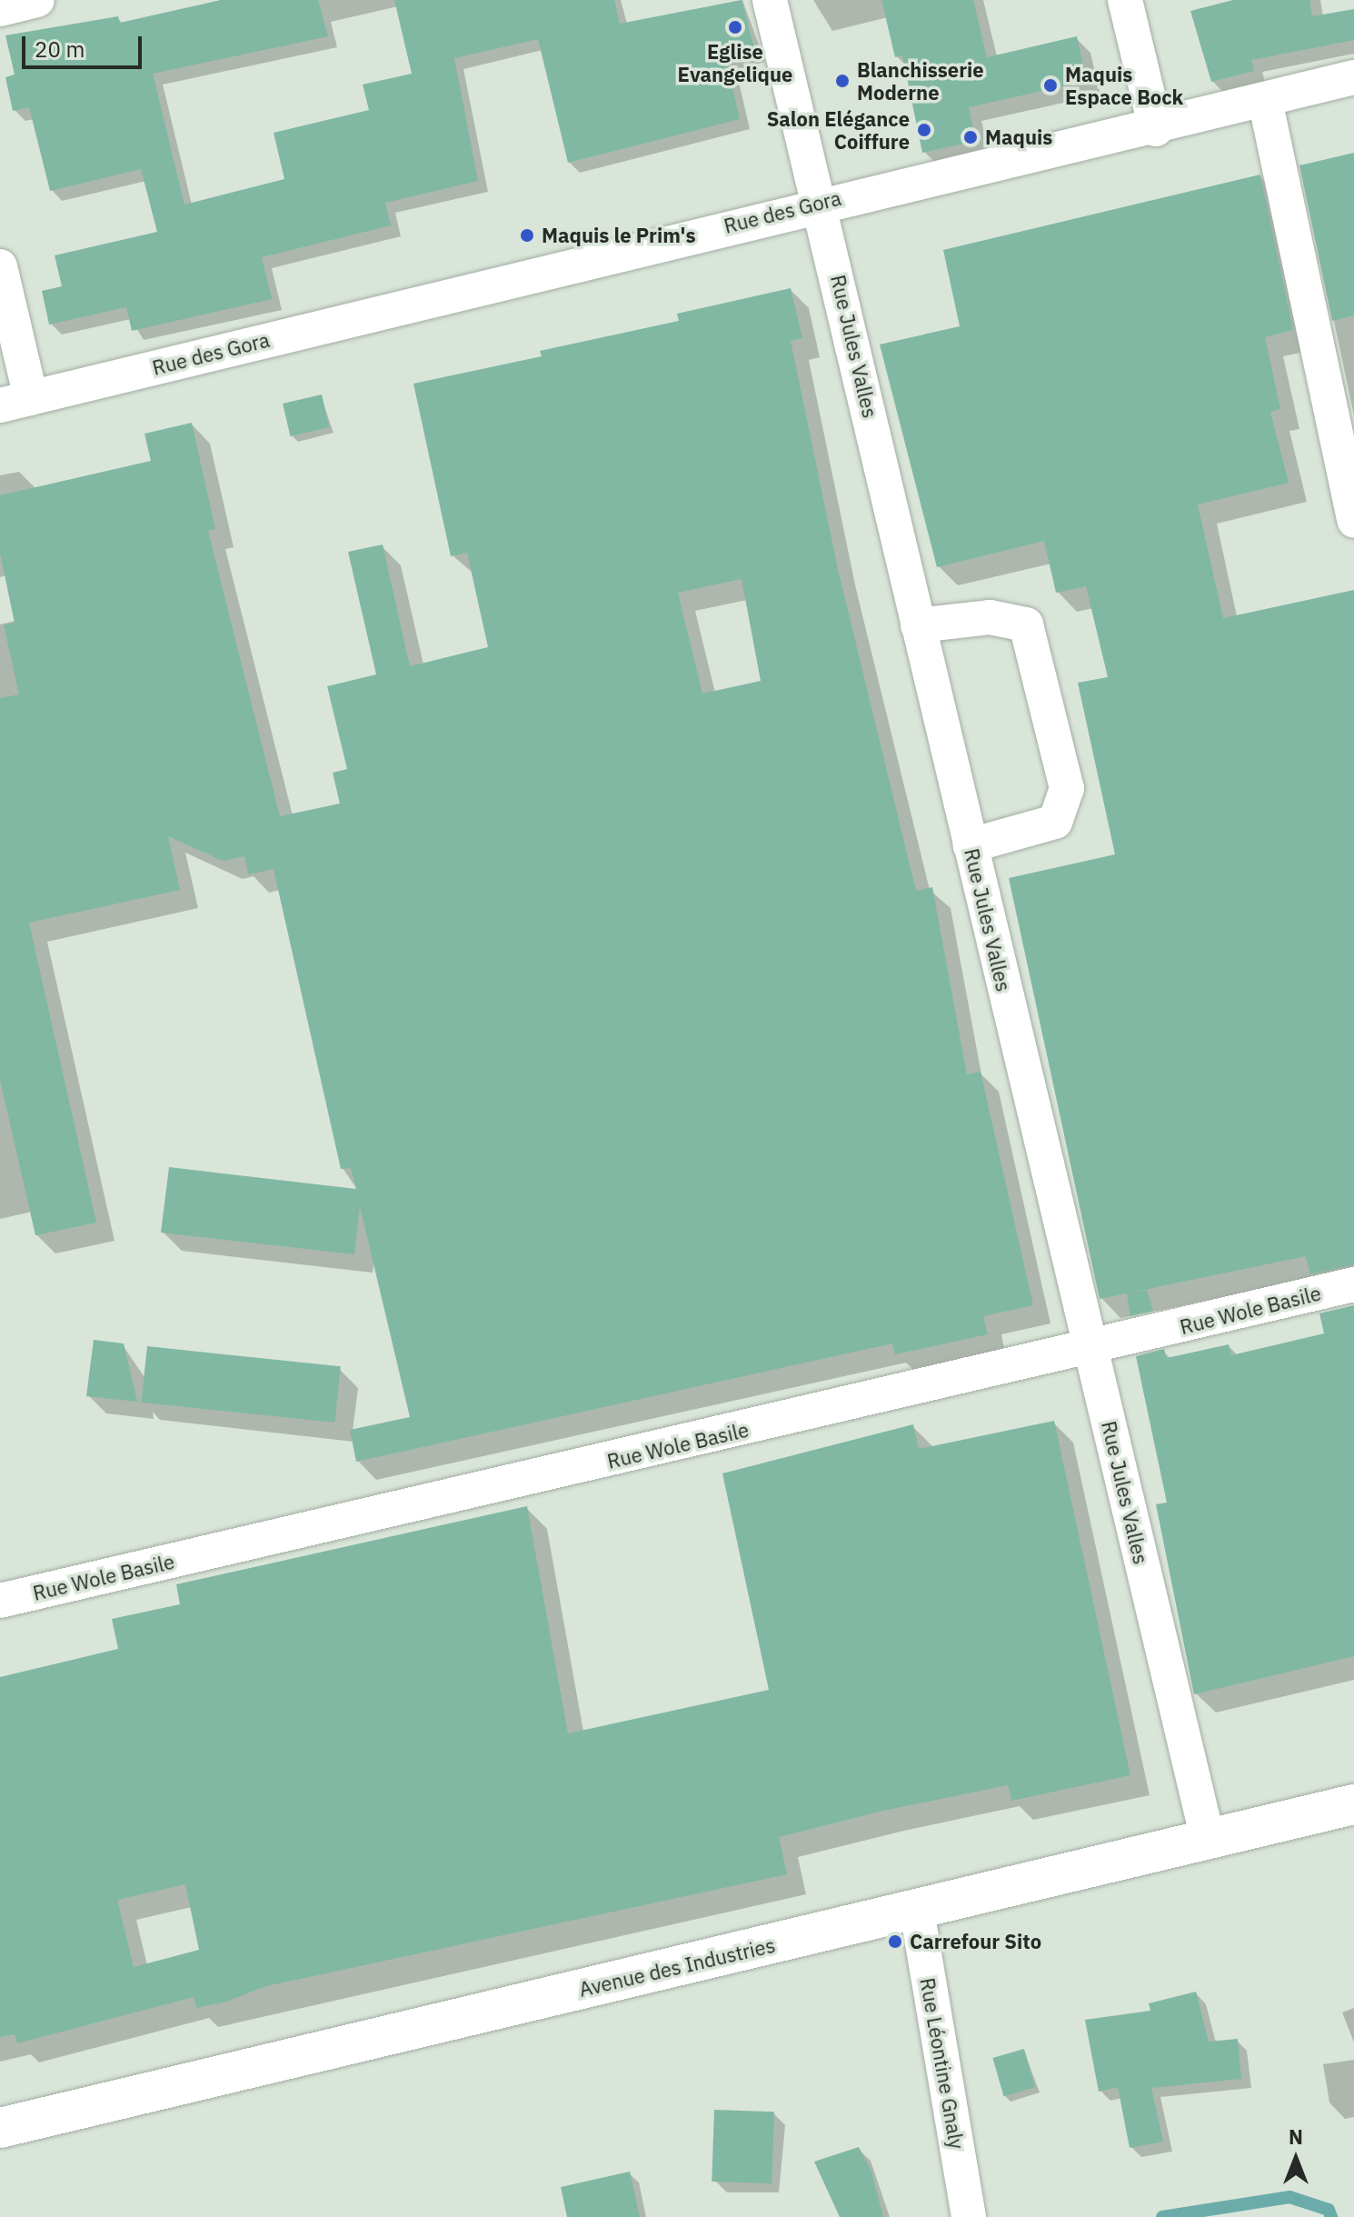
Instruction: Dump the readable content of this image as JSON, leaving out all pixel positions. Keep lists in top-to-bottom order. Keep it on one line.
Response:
{"streets":{"street":["Rue des Gora","Rue Jules Valles","Rue Wole Basile","Avenue des Industries","Rue Léontine Gnaly"]},"crossings":[["Rue des Gora","Rue Jules Valles"],["Rue Jules Valles","Rue Wole Basile"],["Rue Jules Valles","Avenue des Industries"],["Avenue des Industries","Rue Léontine Gnaly"]],"places":["Eglise Evangelique","Blanchisserie Moderne","Maquis Espace Bock","Salon Elégance Coiffure","Maquis","Maquis le Prim's","Carrefour Sito"],"scale_bar":"20 m","north":"top"}
